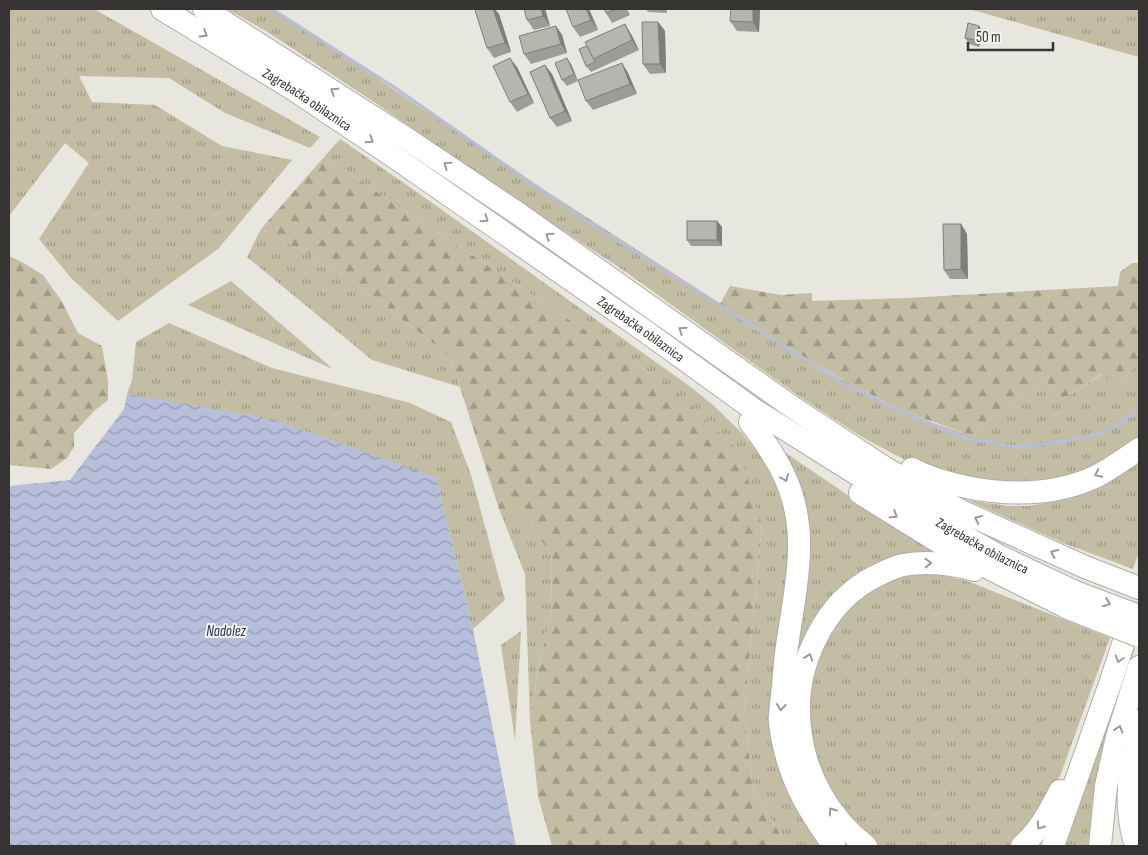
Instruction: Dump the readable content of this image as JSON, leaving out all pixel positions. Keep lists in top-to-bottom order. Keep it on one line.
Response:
{"streets":{"highway":["Zagrebačka obilaznica"]},"water":["Nadolez"],"scale_bar":"50 m"}
